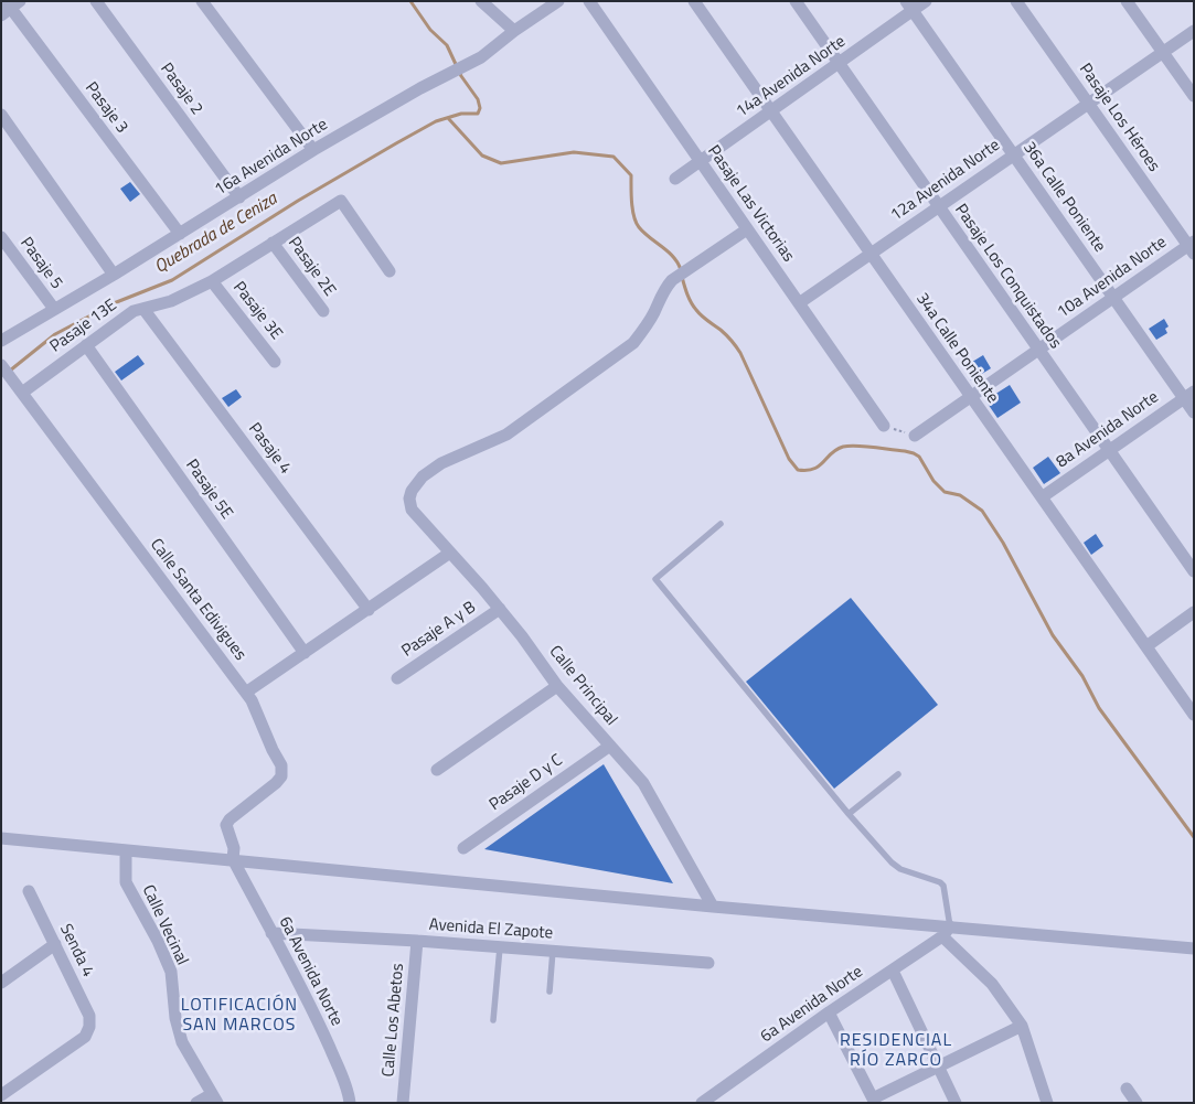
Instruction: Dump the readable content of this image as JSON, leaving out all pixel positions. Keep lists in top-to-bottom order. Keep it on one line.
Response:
{"streets":{"street":["14a Avenida Norte","Pasaje 2","Pasaje 3","Pasaje Los Héroes","16a Avenida Norte","12a Avenida Norte","36a Calle Poniente","Pasaje Las Victorias","Pasaje 5","Pasaje 2E","Pasaje Los Conquistados","10a Avenida Norte","Pasaje 3E","Pasaje 13E","34a Calle Poniente","8a Avenida Norte","Pasaje 4","Pasaje 5E","Calle Santa Edivigues","Pasaje A y B","Calle Principal","Pasaje D y C","Calle Vecinal","Avenida El Zapote","Senda 4","6a Avenida Norte","Calle Los Abetos"]},"crossings":[["14a Avenida Norte","36a Calle Poniente"],["14a Avenida Norte","Pasaje Las Victorias"],["14a Avenida Norte","Pasaje Los Conquistados"],["14a Avenida Norte","34a Calle Poniente"],["Pasaje 2","16a Avenida Norte"],["Pasaje 3","16a Avenida Norte"],["Pasaje Los Héroes","12a Avenida Norte"],["Pasaje Los Héroes","10a Avenida Norte"],["16a Avenida Norte","Pasaje 5"],["12a Avenida Norte","36a Calle Poniente"],["12a Avenida Norte","Pasaje Las Victorias"],["12a Avenida Norte","Pasaje Los Conquistados"],["12a Avenida Norte","34a Calle Poniente"],["36a Calle Poniente","10a Avenida Norte"],["36a Calle Poniente","8a Avenida Norte"],["Pasaje Las Victorias","Calle Principal"],["Pasaje 2E","Pasaje 13E"],["Pasaje Los Conquistados","10a Avenida Norte"],["Pasaje Los Conquistados","8a Avenida Norte"],["10a Avenida Norte","34a Calle Poniente"],["Pasaje 3E","Pasaje 13E"],["Pasaje 13E","Pasaje 4"],["Pasaje 13E","Pasaje 5E"],["Pasaje 13E","Calle Santa Edivigues"],["34a Calle Poniente","8a Avenida Norte"],["Calle Santa Edivigues","6a Avenida Norte"],["Pasaje A y B","Calle Principal"],["Calle Principal","Pasaje D y C"],["Avenida El Zapote","6a Avenida Norte"],["Avenida El Zapote","Calle Los Abetos"]],"districts":["LOTIFICACIÓN SAN MARCOS","RESIDENCIAL RÍO ZARCO"],"water":["Quebrada de Ceniza"]}
